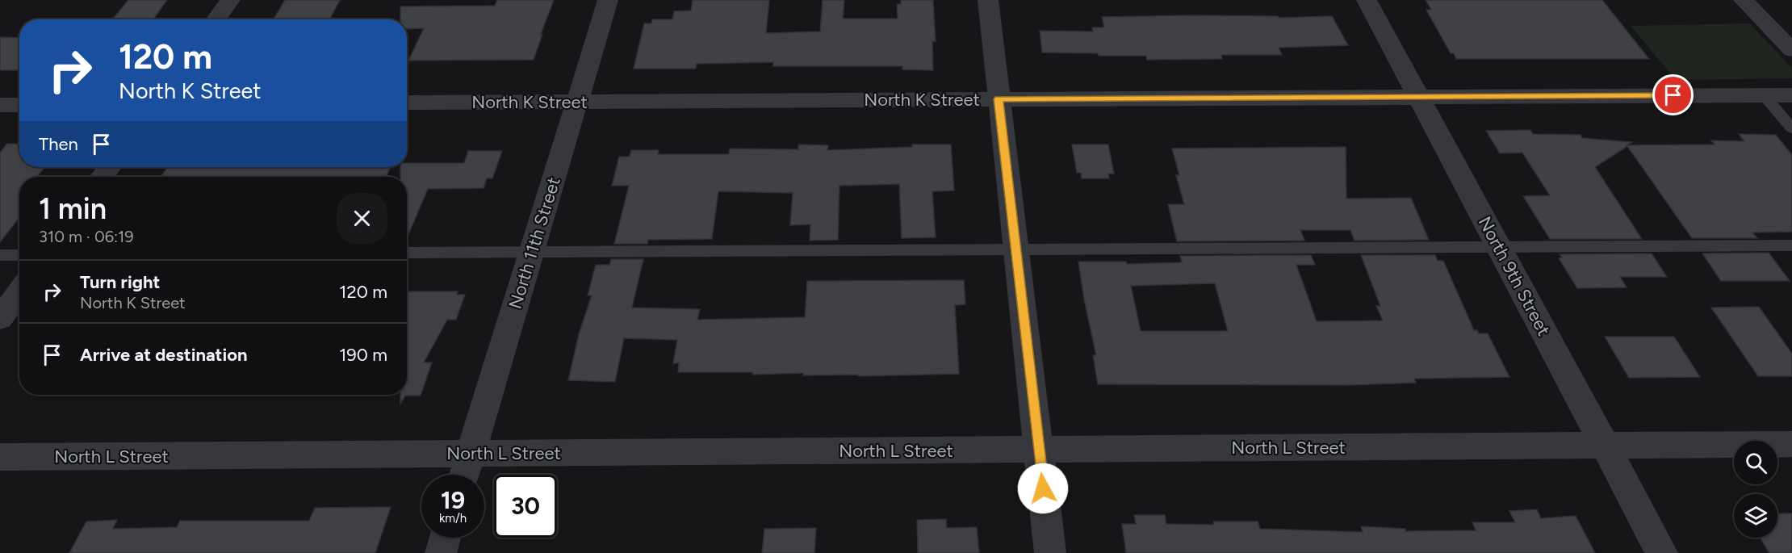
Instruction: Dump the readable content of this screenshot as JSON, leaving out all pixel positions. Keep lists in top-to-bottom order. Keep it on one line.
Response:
{"streets":{"street":["North K Street","North 11th Street","North 9th Street","North L Street"]},"crossings":[["North K Street","North 11th Street"],["North K Street","North 9th Street"],["North 11th Street","North L Street"],["North 9th Street","North L Street"]],"page":{"turn":["120 m","North K Street"],"then":"Then","heading":["1 min","310 m · 06:19"],"list":[{"name":"Turn right","note":"North K Street","value":"120 m"},{"name":"Arrive at destination","value":"190 m"}],"speed":"19 km/h","limit":"30"}}
